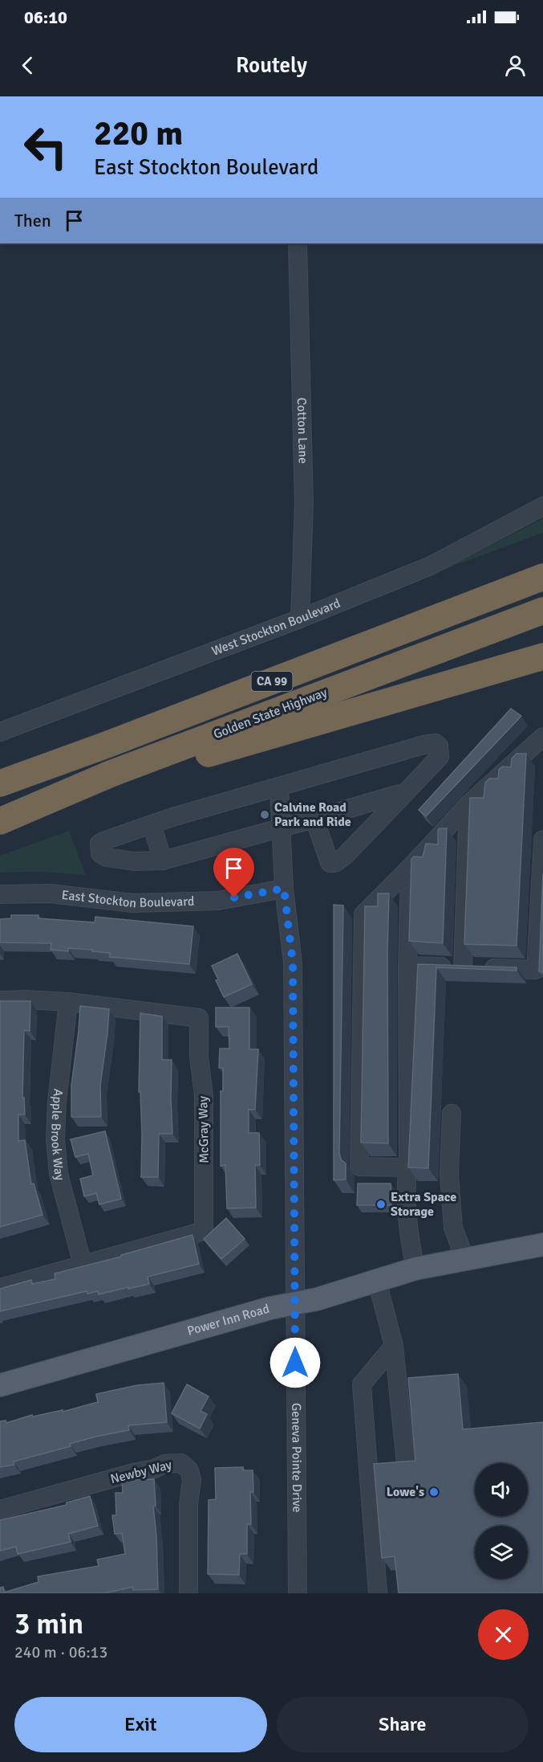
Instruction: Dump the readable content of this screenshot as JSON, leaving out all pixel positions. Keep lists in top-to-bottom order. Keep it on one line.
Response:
{"streets":{"highway":["CA 99","Golden State Highway"],"main road":["Power Inn Road"],"street":["Cotton Lane","West Stockton Boulevard","East Stockton Boulevard","McGray Way","Apple Brook Way","Geneva Pointe Drive","Newby Way"]},"crossings":[["Cotton Lane","West Stockton Boulevard"],["East Stockton Boulevard","Geneva Pointe Drive"],["McGray Way","Apple Brook Way"],["Power Inn Road","Geneva Pointe Drive"]],"places":["Calvine Road Park and Ride","Extra Space Storage","Lowe's"],"page":{"status":"06:10","header":"Routely","turn":["220 m","East Stockton Boulevard"],"then":"Then","heading":["3 min","240 m · 06:13"],"buttons":["Exit","Share"]}}
